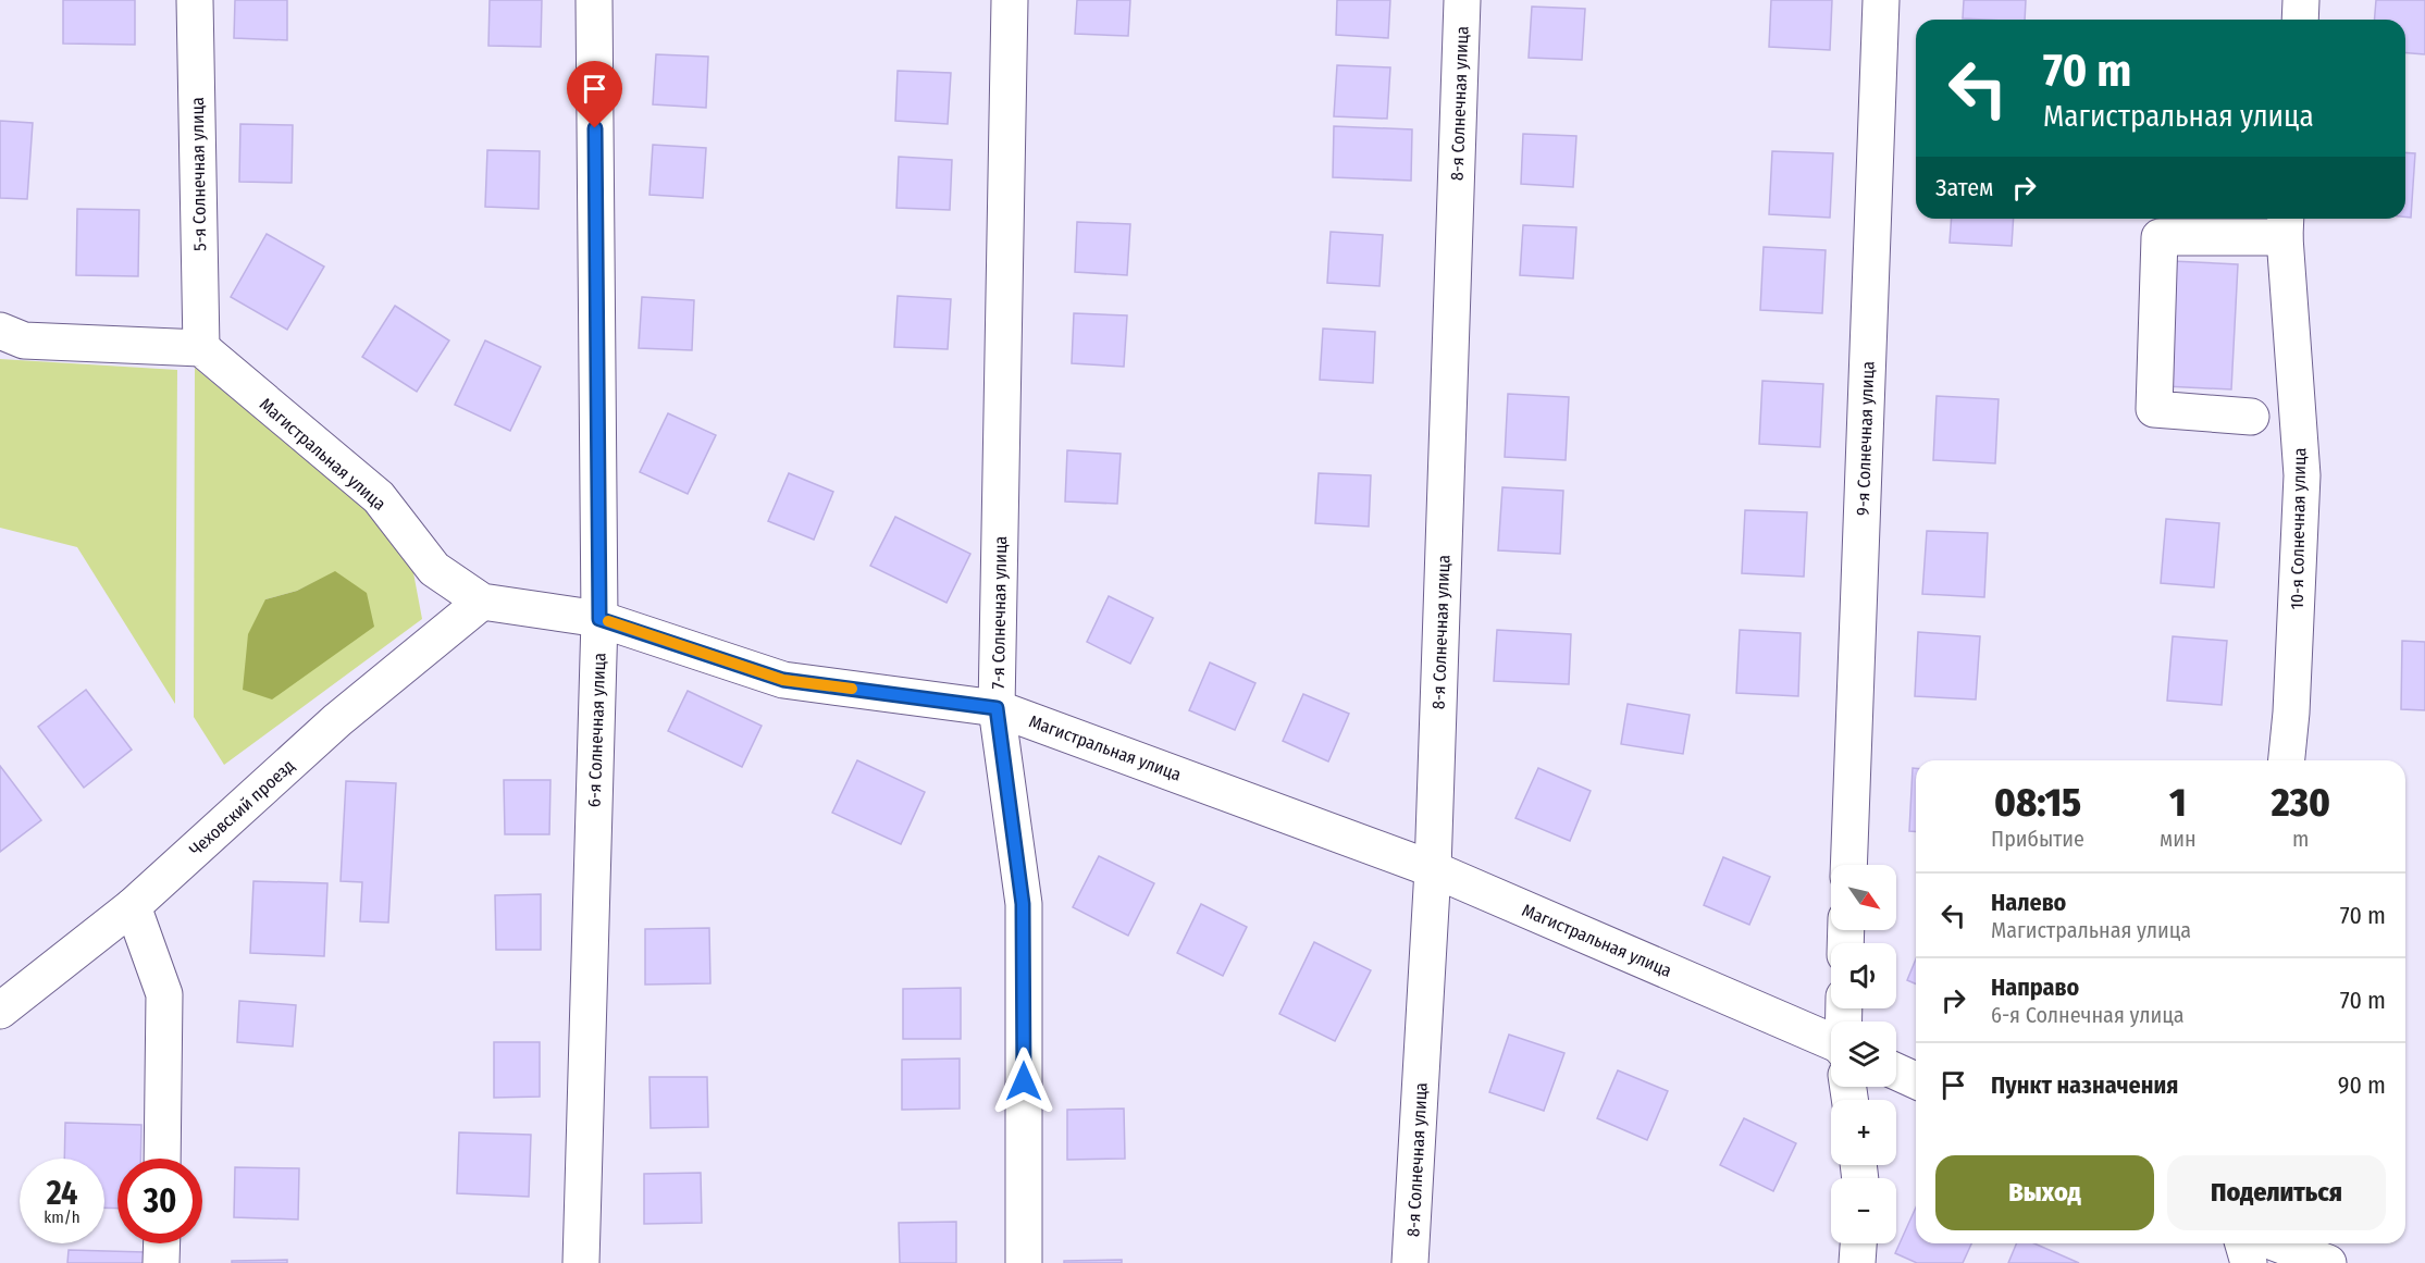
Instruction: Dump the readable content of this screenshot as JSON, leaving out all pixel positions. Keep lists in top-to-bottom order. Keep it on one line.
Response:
{"streets":{"street":["8-я Солнечная улица","5-я Солнечная улица","9-я Солнечная улица","Магистральная улица","10-я Солнечная улица","7-я Солнечная улица","6-я Солнечная улица","Чеховский проезд"]},"crossings":[["8-я Солнечная улица","Магистральная улица"],["5-я Солнечная улица","Магистральная улица"],["Магистральная улица","7-я Солнечная улица"],["Магистральная улица","6-я Солнечная улица"],["Магистральная улица","Чеховский проезд"]],"north":"bottom right","page":{"turn":["70 m","Магистральная улица"],"then":"Затем","eta":["08:15","Прибытие","1","мин","230","m"],"map_buttons":["+","−"],"list":[{"name":"Налево","note":"Магистральная улица","value":"70 m"},{"name":"Направо","note":"6-я Солнечная улица","value":"70 m"},{"name":"Пункт назначения","value":"90 m"}],"buttons":["Выход","Поделиться"],"speed":"24 km/h","limit":"30"}}
